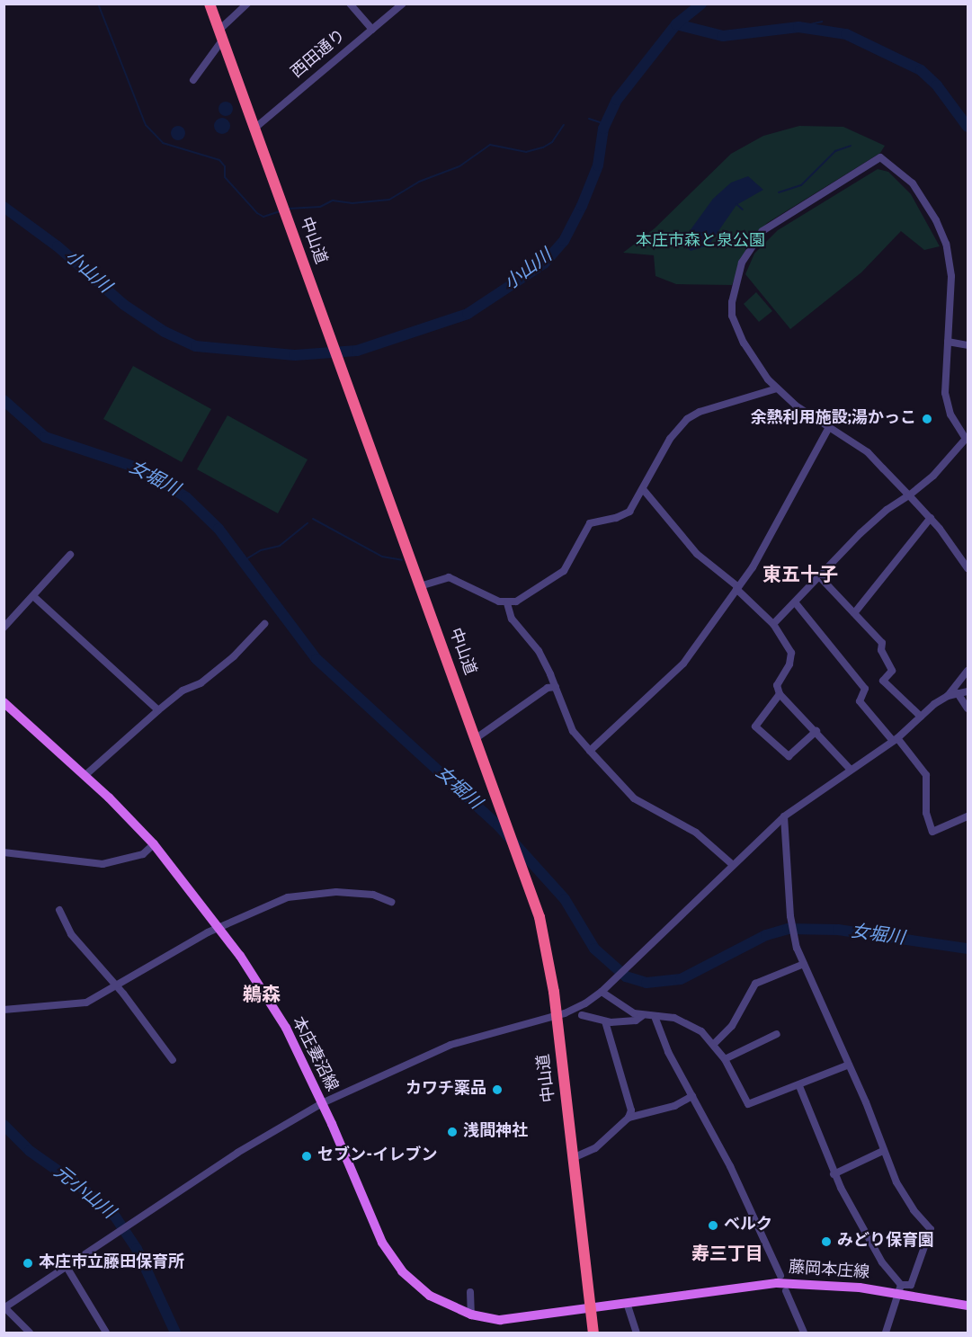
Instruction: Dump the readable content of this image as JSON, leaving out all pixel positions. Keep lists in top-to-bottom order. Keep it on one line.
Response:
{"streets":{"highway":["中山道"],"main road":["本庄妻沼線","藤岡本庄線"],"street":["西田通り"]},"crossings":[["西田通り","中山道"],["中山道","本庄妻沼線"],["中山道","藤岡本庄線"],["本庄妻沼線","藤岡本庄線"]],"districts":["東五十子","鵜森","寿三丁目"],"water":["小山川","女堀川","元小山川"],"parks":["本庄市森と泉公園"],"places":["余熱利用施設;湯かっこ","カワチ薬品","浅間神社","セブン-イレブン","ベルク","みどり保育園","本庄市立藤田保育所"]}
